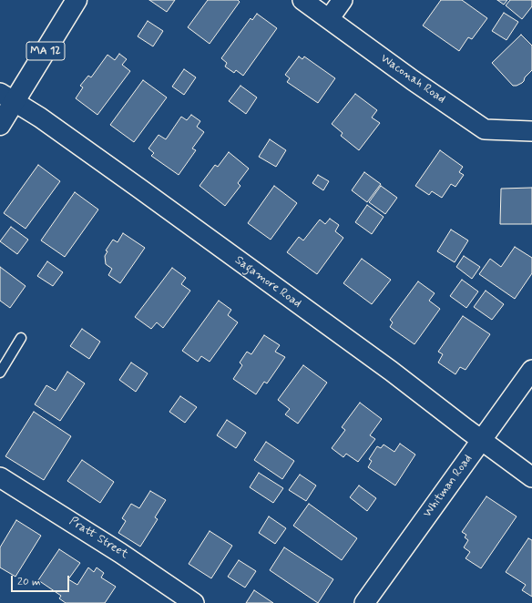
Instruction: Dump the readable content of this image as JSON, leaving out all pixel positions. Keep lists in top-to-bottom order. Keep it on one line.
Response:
{"streets":{"main road":["MA 12"],"street":["Waconah Road","Sagamore Road","Whitman Road","Pratt Street"]},"crossings":[["MA 12","Sagamore Road"],["Sagamore Road","Whitman Road"]],"scale_bar":"20 m"}
